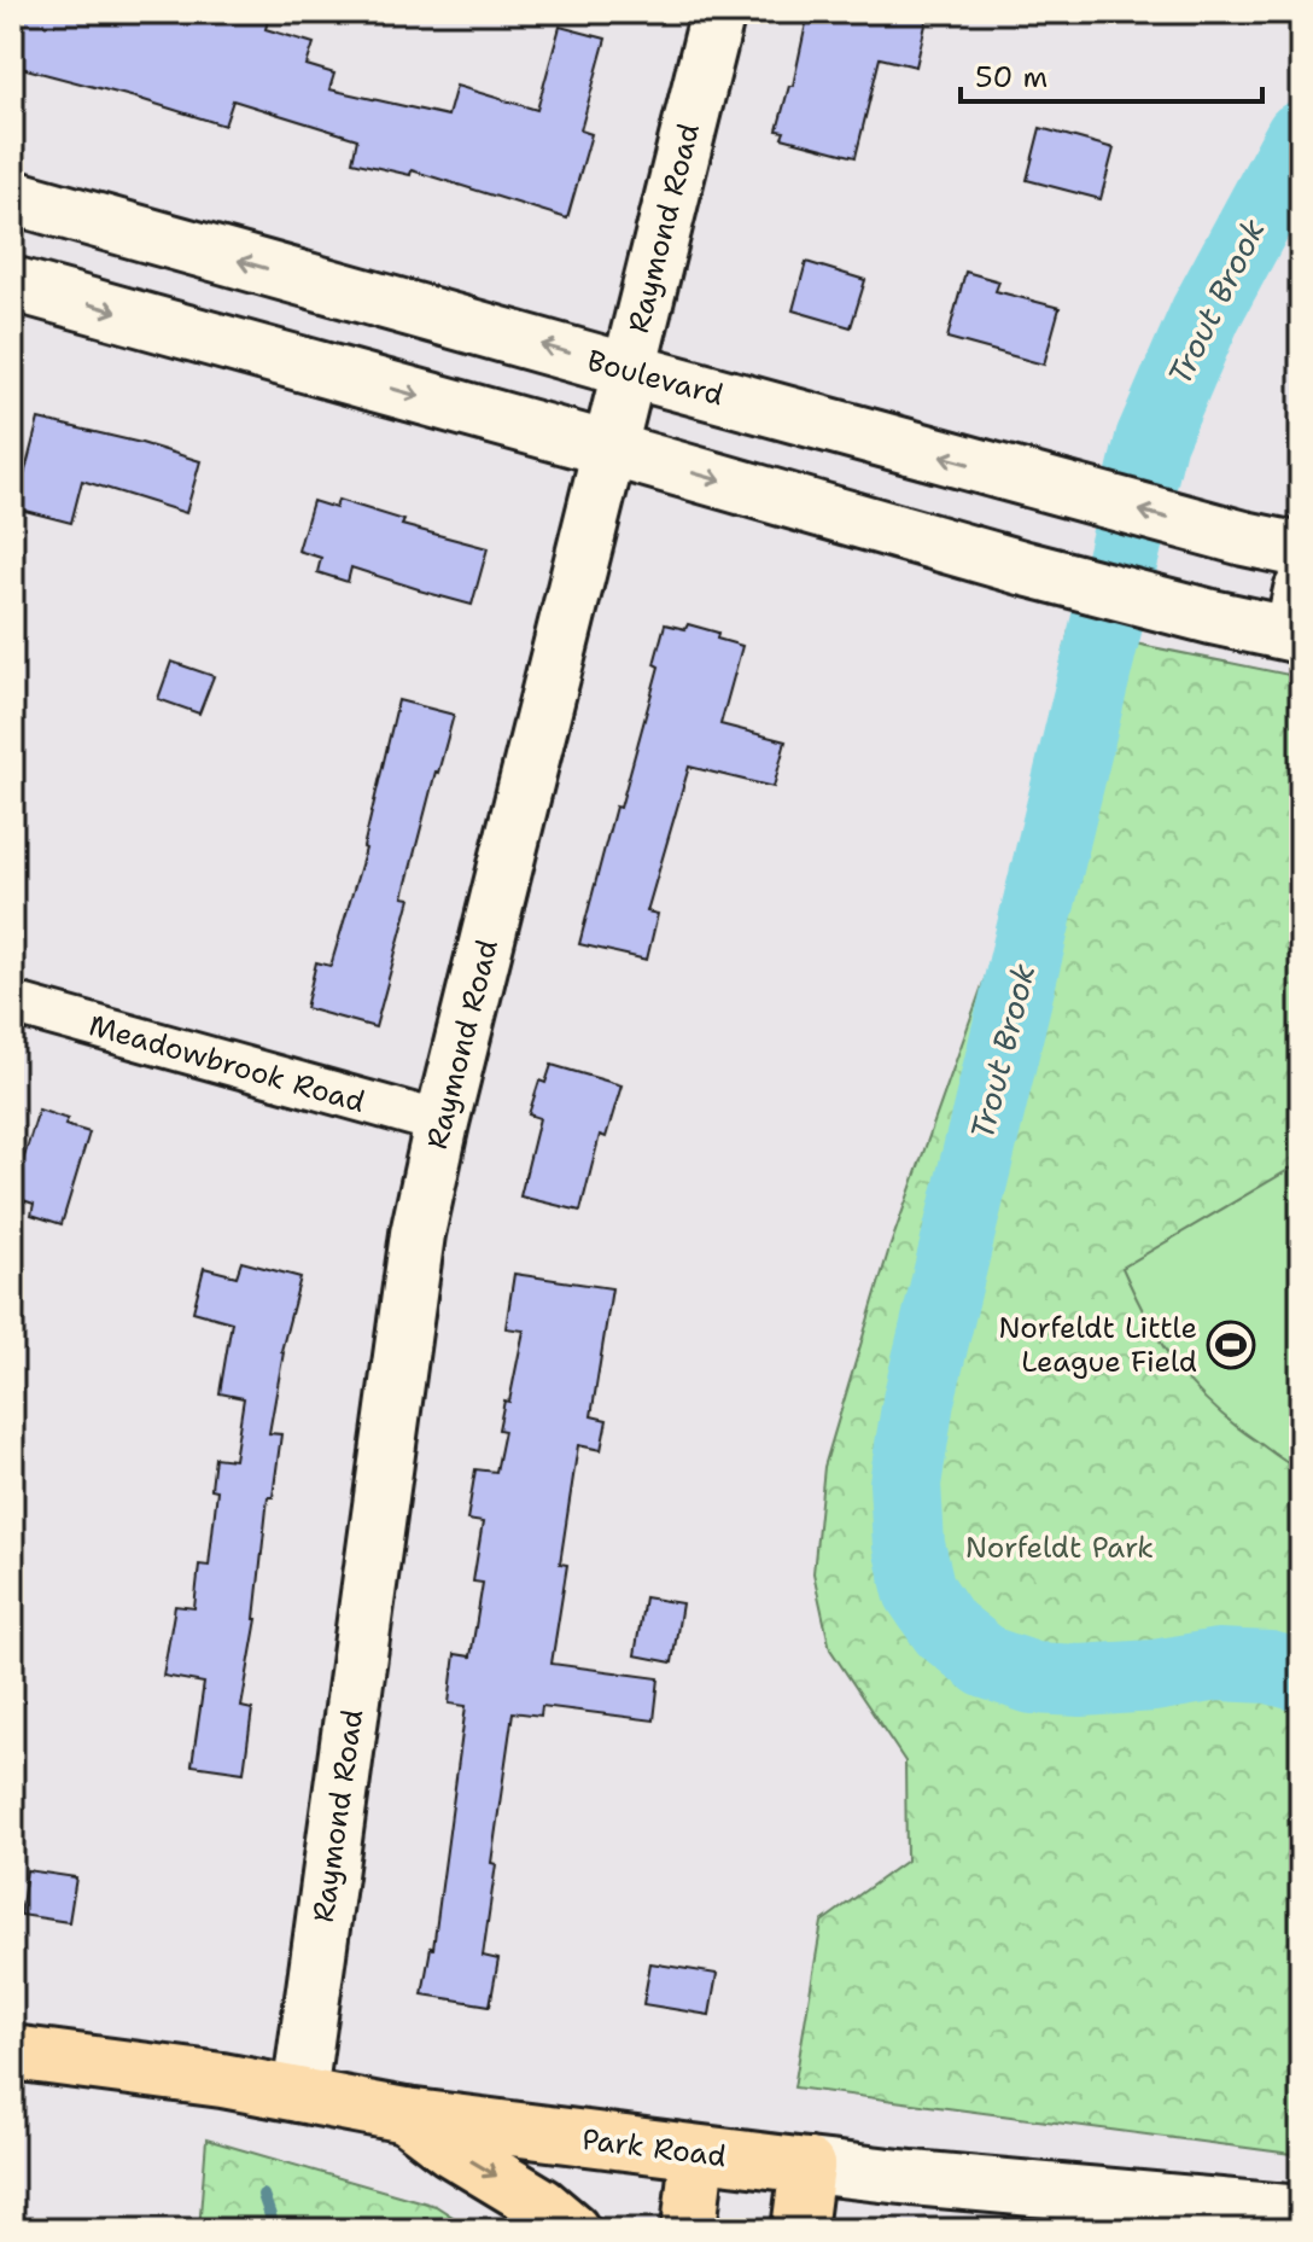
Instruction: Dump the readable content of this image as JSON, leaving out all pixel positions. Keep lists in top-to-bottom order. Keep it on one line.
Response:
{"streets":{"main road":["Raymond Road","Boulevard","Park Road"],"street":["Meadowbrook Road"]},"crossings":[["Raymond Road","Boulevard"],["Raymond Road","Meadowbrook Road"],["Raymond Road","Park Road"]],"water":["Trout Brook"],"parks":["Norfeldt Park"],"places":{"sports":["Norfeldt Little League Field"]},"scale_bar":"50 m"}
